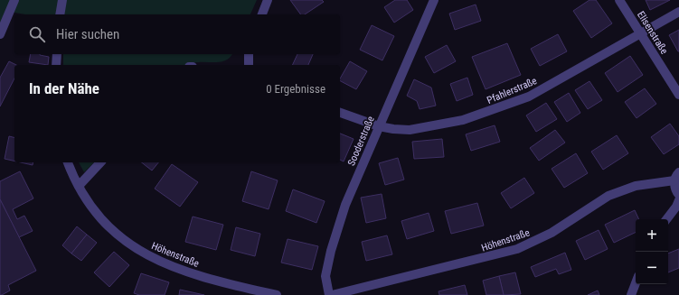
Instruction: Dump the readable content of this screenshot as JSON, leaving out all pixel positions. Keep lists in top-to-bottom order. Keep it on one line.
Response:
{"streets":{"street":["Elisenstraße","Pfahlerstraße","Sooderstraße","Höhenstraße"]},"crossings":[["Elisenstraße","Pfahlerstraße"],["Pfahlerstraße","Sooderstraße"],["Sooderstraße","Höhenstraße"]],"page":{"search":"Hier suchen","heading":["In der Nähe","0 Ergebnisse"],"map_buttons":["+","−"]}}
